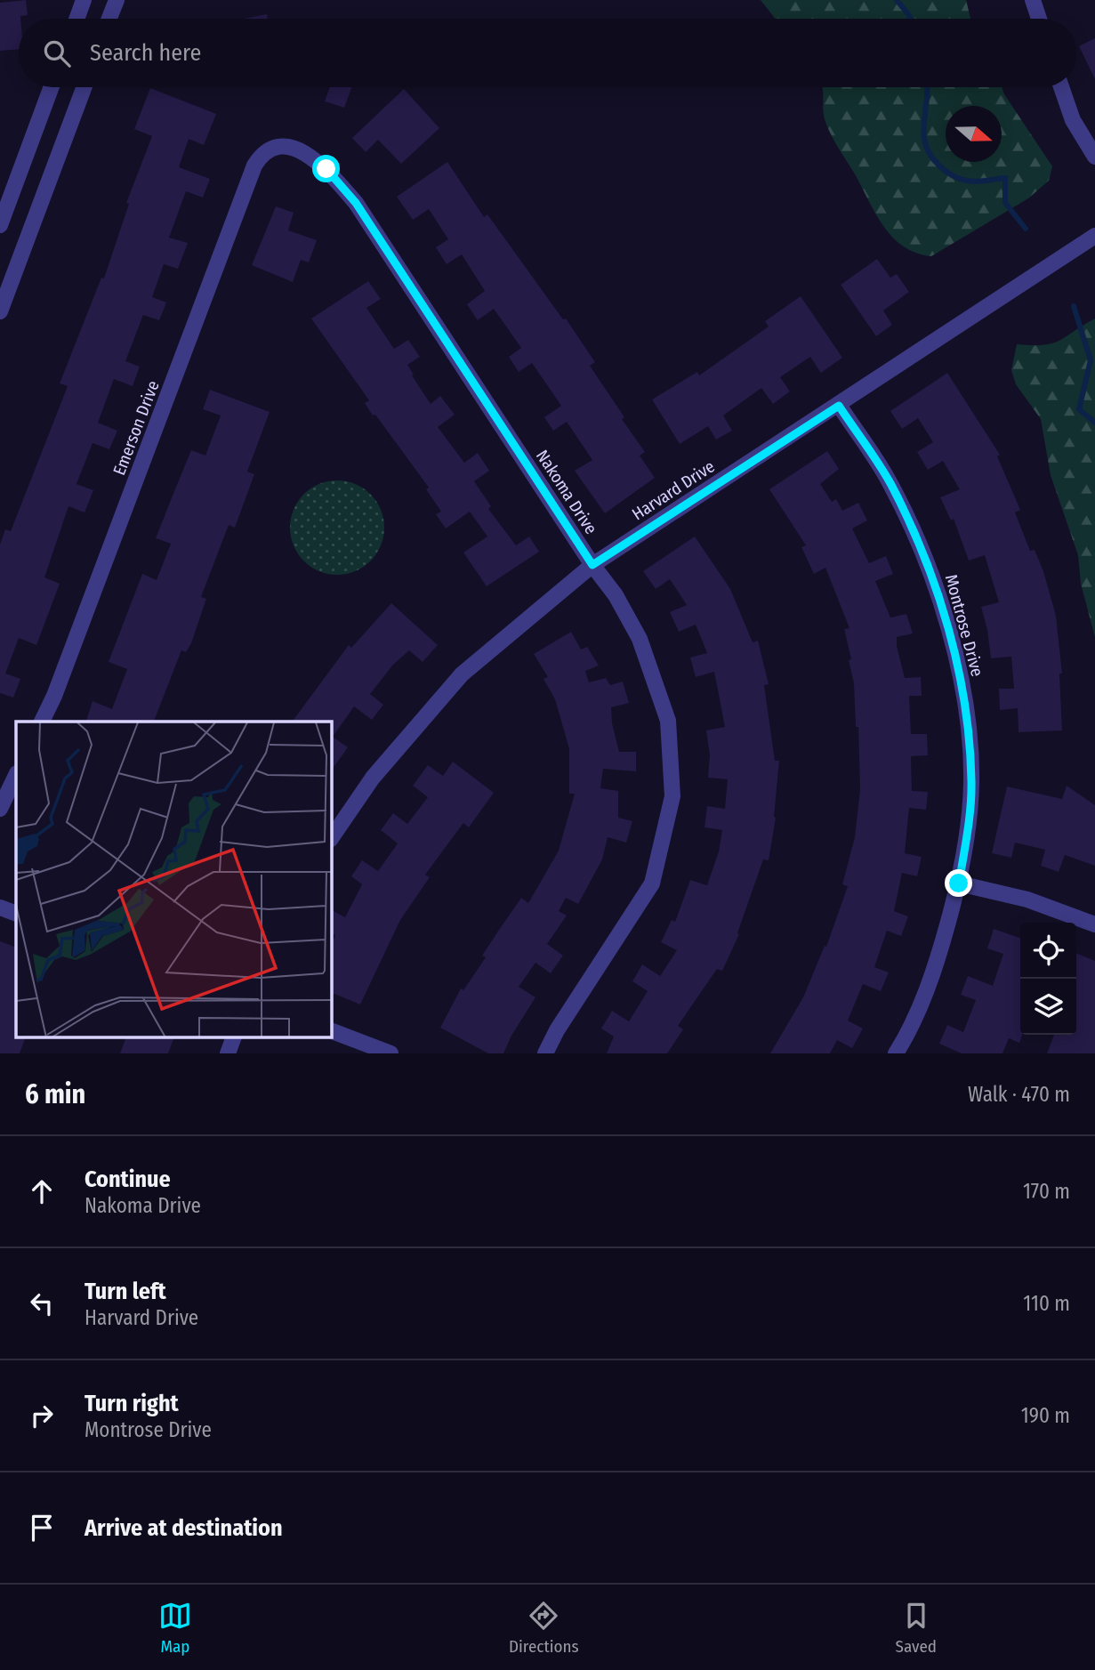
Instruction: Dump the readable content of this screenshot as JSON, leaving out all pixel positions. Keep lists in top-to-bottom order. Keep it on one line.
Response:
{"streets":{"street":["Emerson Drive","Harvard Drive","Nakoma Drive","Montrose Drive"]},"crossings":[["Emerson Drive","Nakoma Drive"],["Harvard Drive","Nakoma Drive"],["Harvard Drive","Montrose Drive"]],"north":"right","page":{"search":"Search here","heading":["6 min","Walk · 470 m"],"list":[["Continue","Nakoma Drive","170 m"],["Turn left","Harvard Drive","110 m"],["Turn right","Montrose Drive","190 m"],"Arrive at destination"],"nav":["Map","Directions","Saved"]}}
